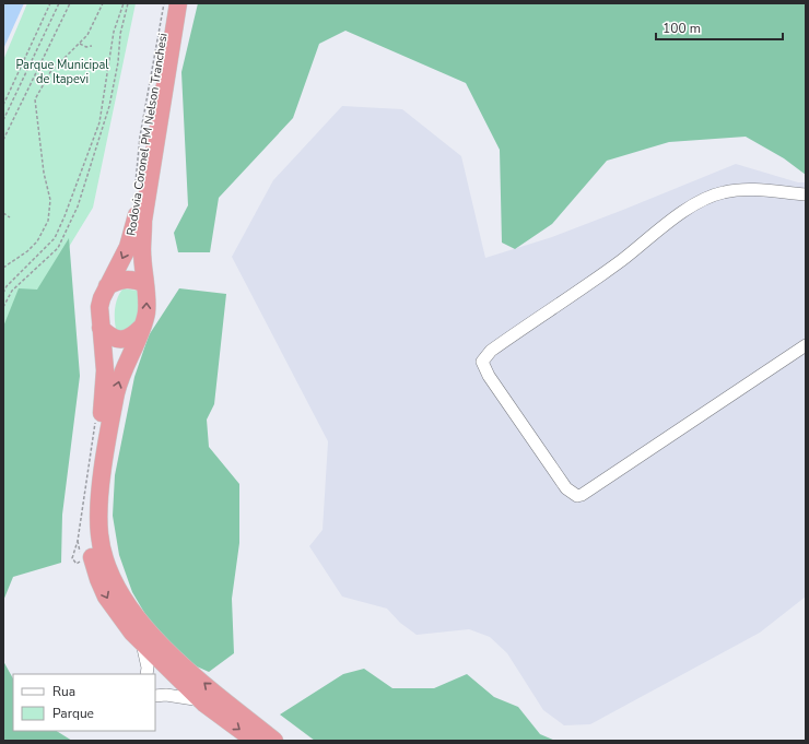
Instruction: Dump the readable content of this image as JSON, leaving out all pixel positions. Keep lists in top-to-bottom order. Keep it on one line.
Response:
{"streets":{"highway":["Rodovia Coronel PM Nelson Tranchesi"]},"parks":["Parque Municipal de Itapevi"],"legend":["Rua","Parque"],"scale_bar":"100 m"}
